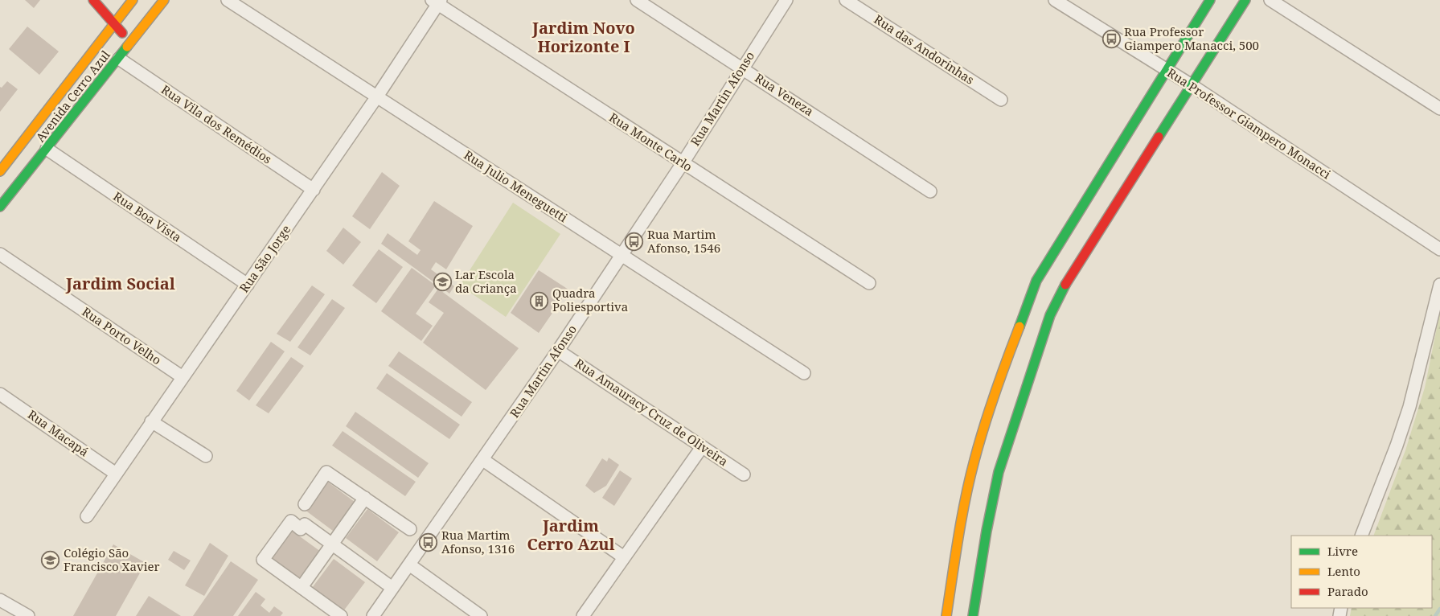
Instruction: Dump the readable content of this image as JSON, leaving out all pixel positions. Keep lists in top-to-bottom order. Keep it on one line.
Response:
{"streets":{"main road":["Avenida Cerro Azul"],"street":["Rua das Andorinhas","Rua Veneza","Rua Martin Afonso","Rua Professor Giampero Monacci","Rua Vila dos Remédios","Rua Monte Carlo","Rua Julio Meneguetti","Rua Boa Vista","Rua São Jorge","Rua Porto Velho","Rua Amauracy Cruz de Oliveira","Rua Macapá"]},"crossings":[["Rua Veneza","Rua Martin Afonso"],["Avenida Cerro Azul","Rua Vila dos Remédios"],["Avenida Cerro Azul","Rua Boa Vista"],["Rua Martin Afonso","Rua Monte Carlo"],["Rua Martin Afonso","Rua Julio Meneguetti"],["Rua Martin Afonso","Rua Amauracy Cruz de Oliveira"],["Rua Vila dos Remédios","Rua São Jorge"],["Rua Monte Carlo","Rua São Jorge"],["Rua Julio Meneguetti","Rua São Jorge"],["Rua Boa Vista","Rua São Jorge"],["Rua São Jorge","Rua Porto Velho"],["Rua São Jorge","Rua Macapá"]],"districts":["Jardim Novo Horizonte I","Jardim Social","Jardim Cerro Azul"],"places":{"bus stop":["Rua Professor Giampero Manacci, 500","Rua Martim Afonso, 1546","Rua Martim Afonso, 1316"],"school or university":["Lar Escola da Criança","Colégio São Francisco Xavier"],"building":["Quadra Poliesportiva"]},"legend":["Livre","Lento","Parado"]}
